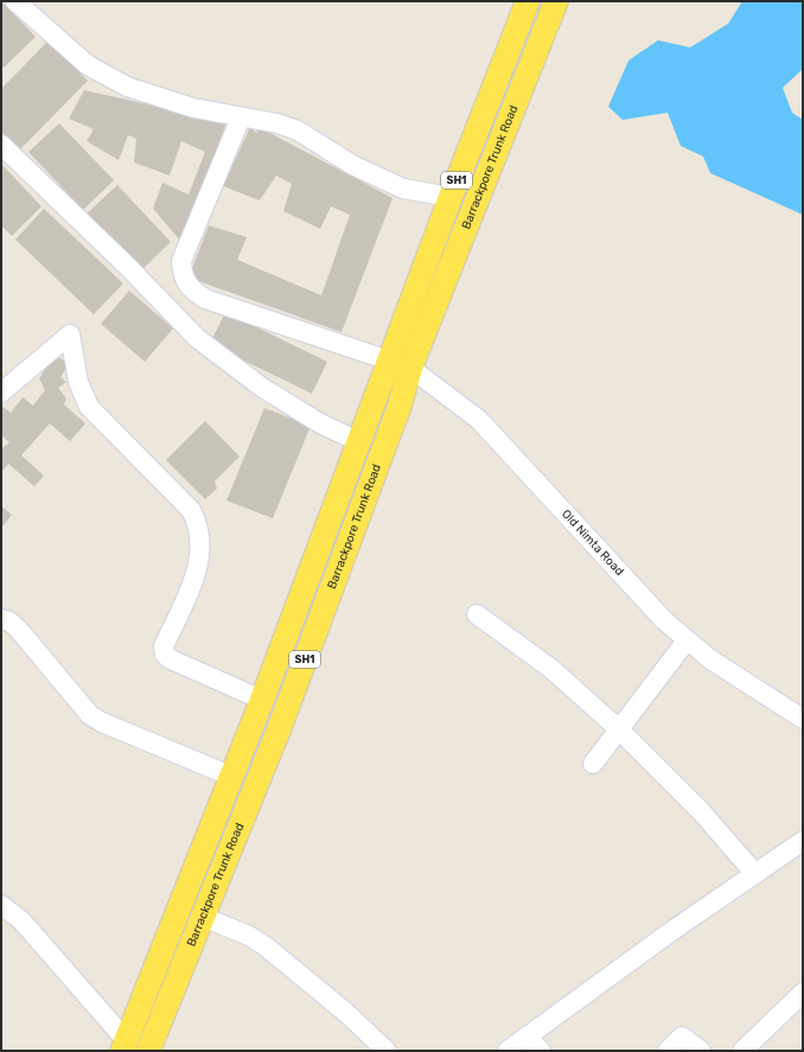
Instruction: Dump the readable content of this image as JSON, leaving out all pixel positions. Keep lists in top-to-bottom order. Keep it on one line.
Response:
{"streets":{"main road":["Barrackpore Trunk Road","SH1"],"street":["Old Nimta Road"]},"crossings":[["Barrackpore Trunk Road","Old Nimta Road"]]}
